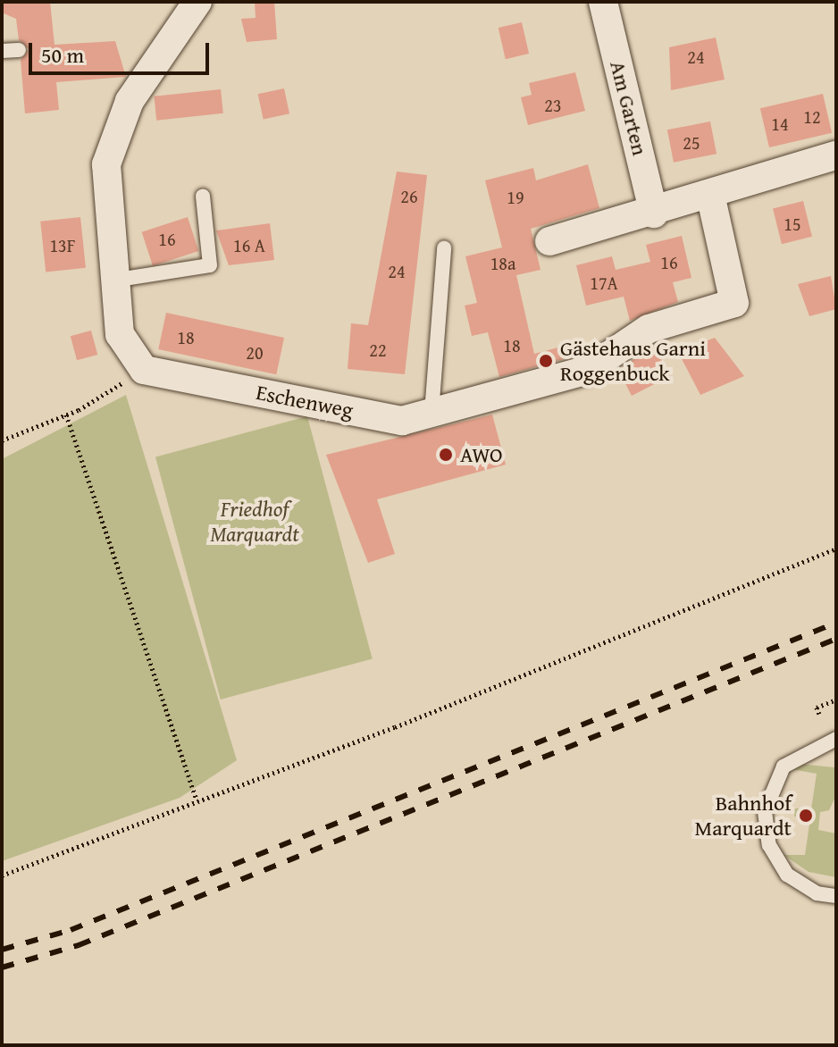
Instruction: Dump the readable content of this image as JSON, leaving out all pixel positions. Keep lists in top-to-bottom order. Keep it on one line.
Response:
{"streets":{"street":["Am Garten","Eschenweg"]},"parks":["Friedhof Marquardt"],"places":["Gästehaus Garni Roggenbuck","AWO","Bahnhof Marquardt"],"house_numbers":["24","23","12","14","25","26","19","15","16","13F","16 A","16","18a","24","17A","18","18","22","20"],"scale_bar":"50 m"}
